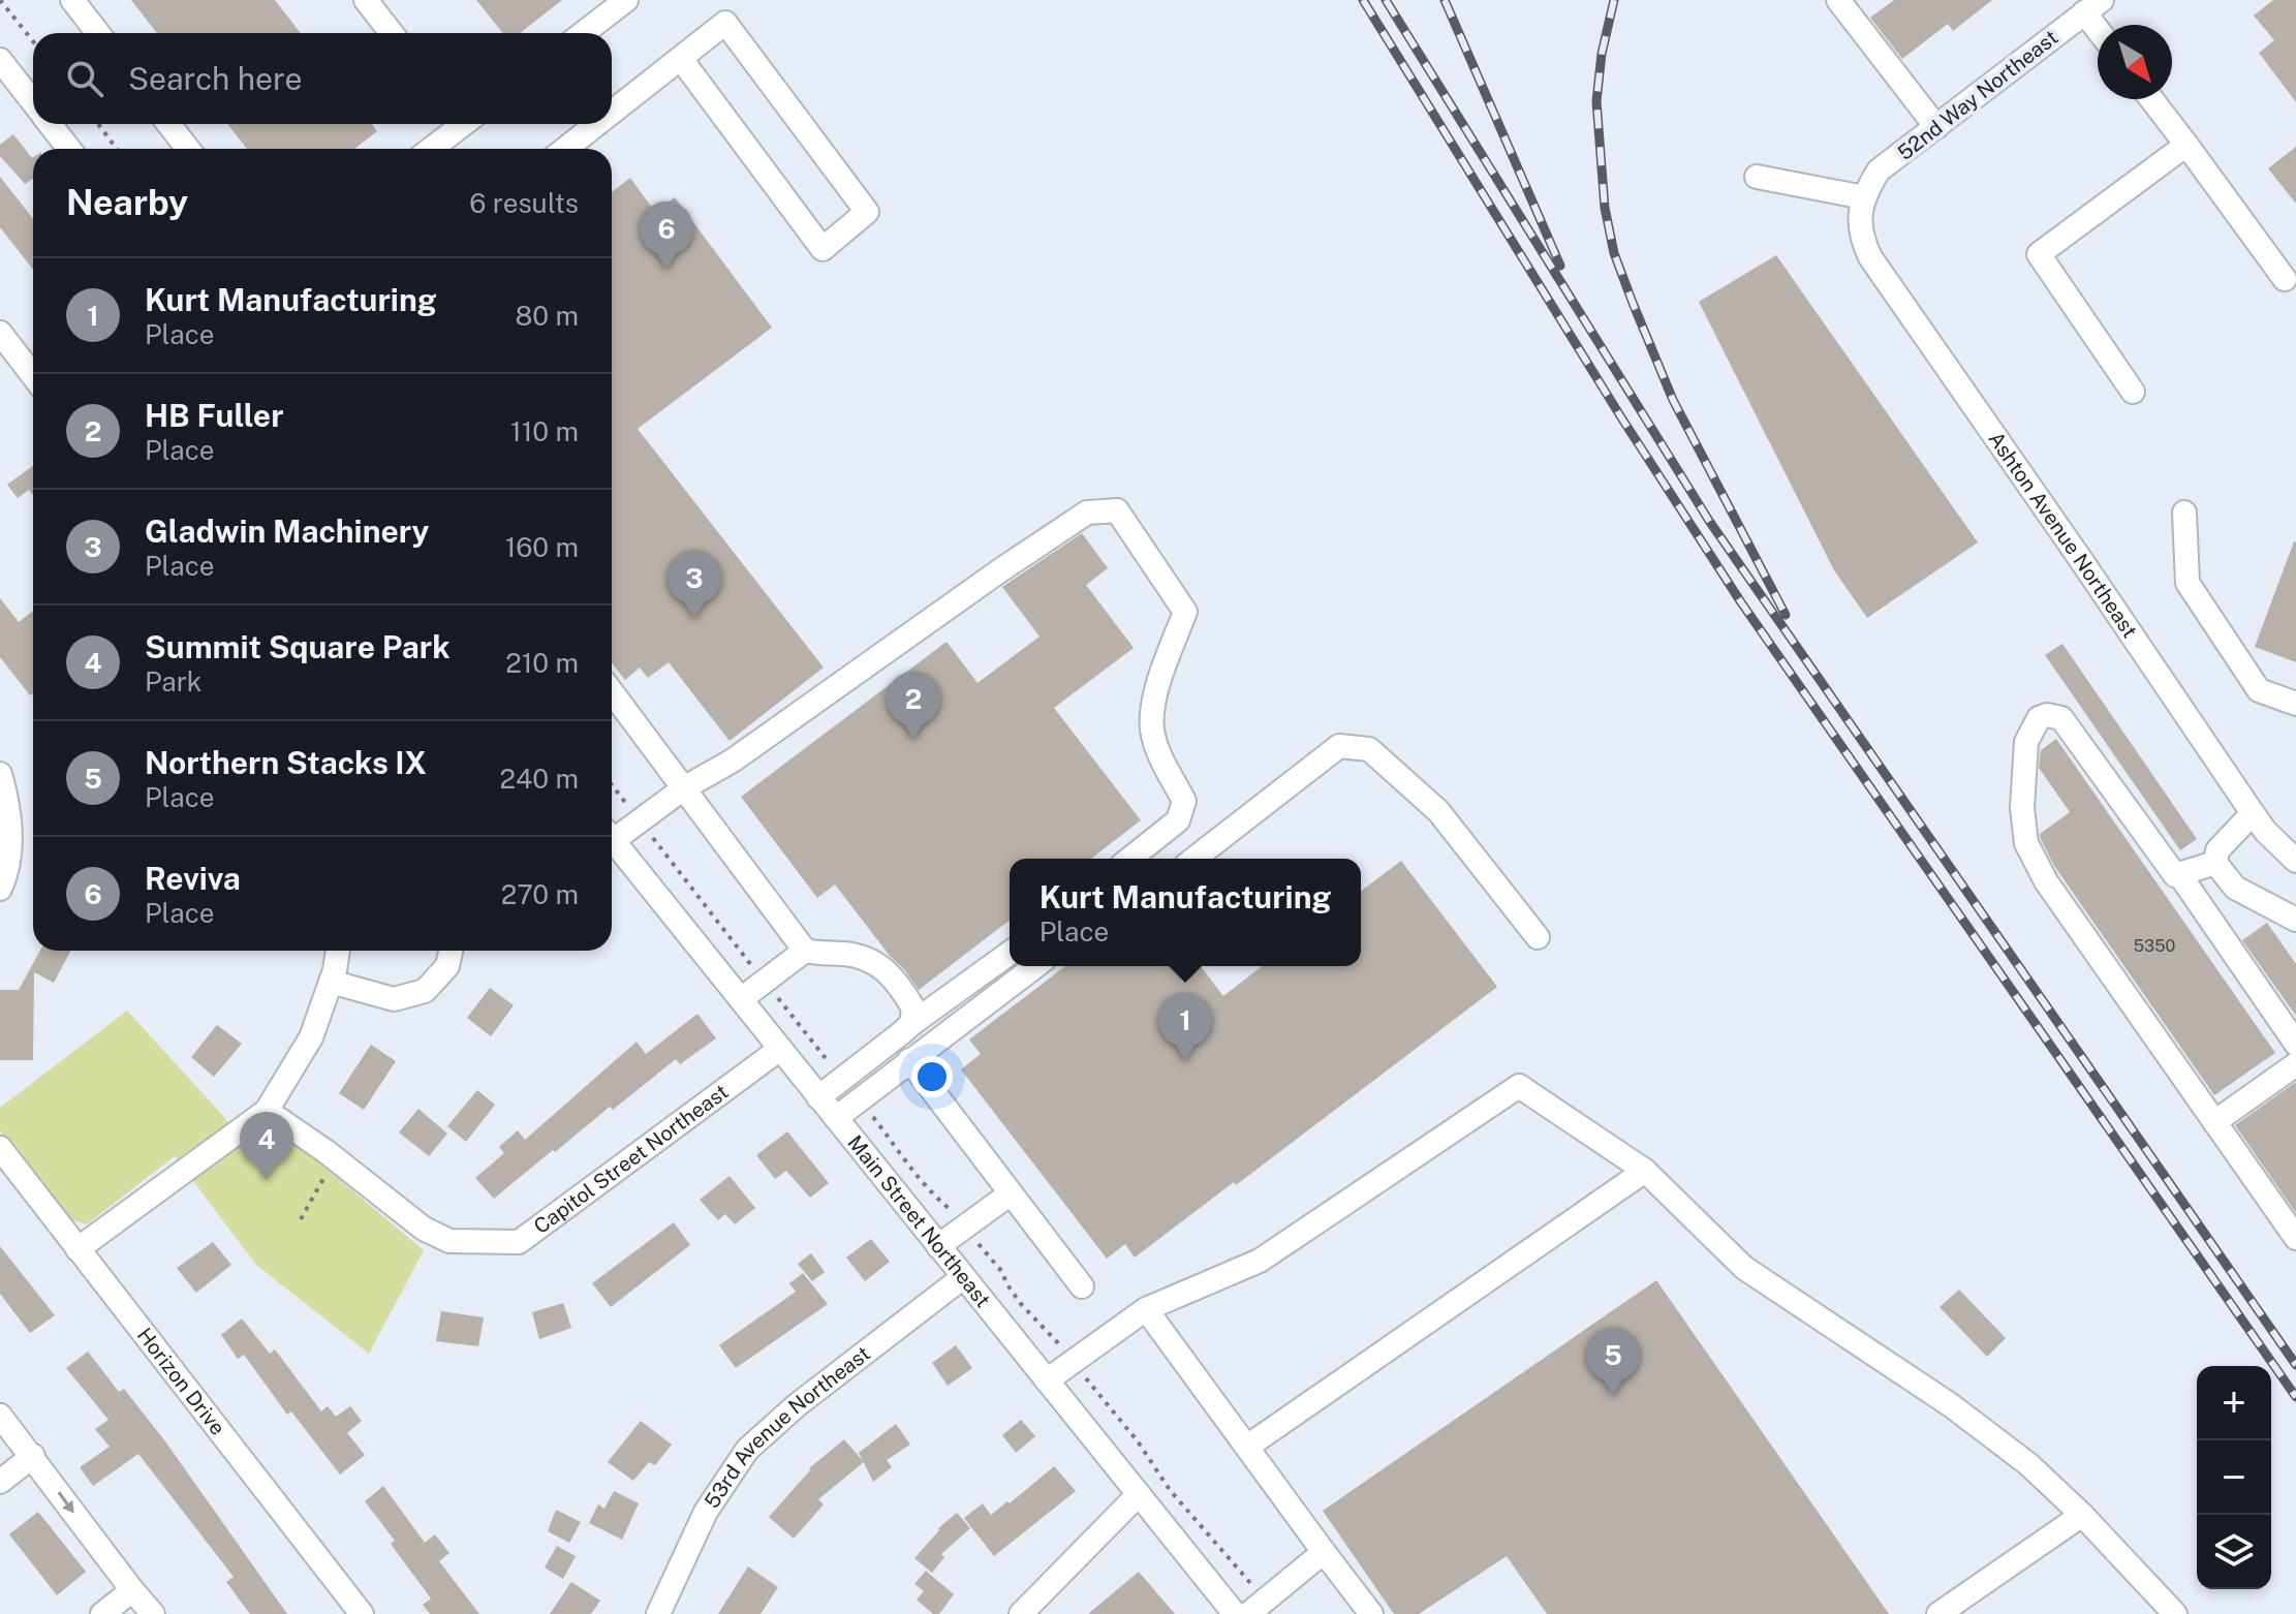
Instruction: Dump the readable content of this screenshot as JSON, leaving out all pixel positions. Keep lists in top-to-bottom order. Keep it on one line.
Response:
{"streets":{"street":["52nd Way Northeast","Ashton Avenue Northeast","Capitol Street Northeast","Main Street Northeast","Horizon Drive","53rd Avenue Northeast"]},"crossings":[["52nd Way Northeast","Ashton Avenue Northeast"],["Capitol Street Northeast","Main Street Northeast"],["Main Street Northeast","53rd Avenue Northeast"]],"house_numbers":["5350"],"north":"bottom right","page":{"search":"Search here","heading":["Nearby","6 results"],"pins":["6","3","2","1","4","5"],"list":[{"mark":"1","name":"Kurt Manufacturing","note":"Place","value":"80 m"},{"mark":"2","name":"HB Fuller","note":"Place","value":"110 m"},{"mark":"3","name":"Gladwin Machinery","note":"Place","value":"160 m"},{"mark":"4","name":"Summit Square Park","note":"Park","value":"210 m"},{"mark":"5","name":"Northern Stacks IX","note":"Place","value":"240 m"},{"mark":"6","name":"Reviva","note":"Place","value":"270 m"}],"popup":["Kurt Manufacturing","Place"],"map_buttons":["+","−"]}}
